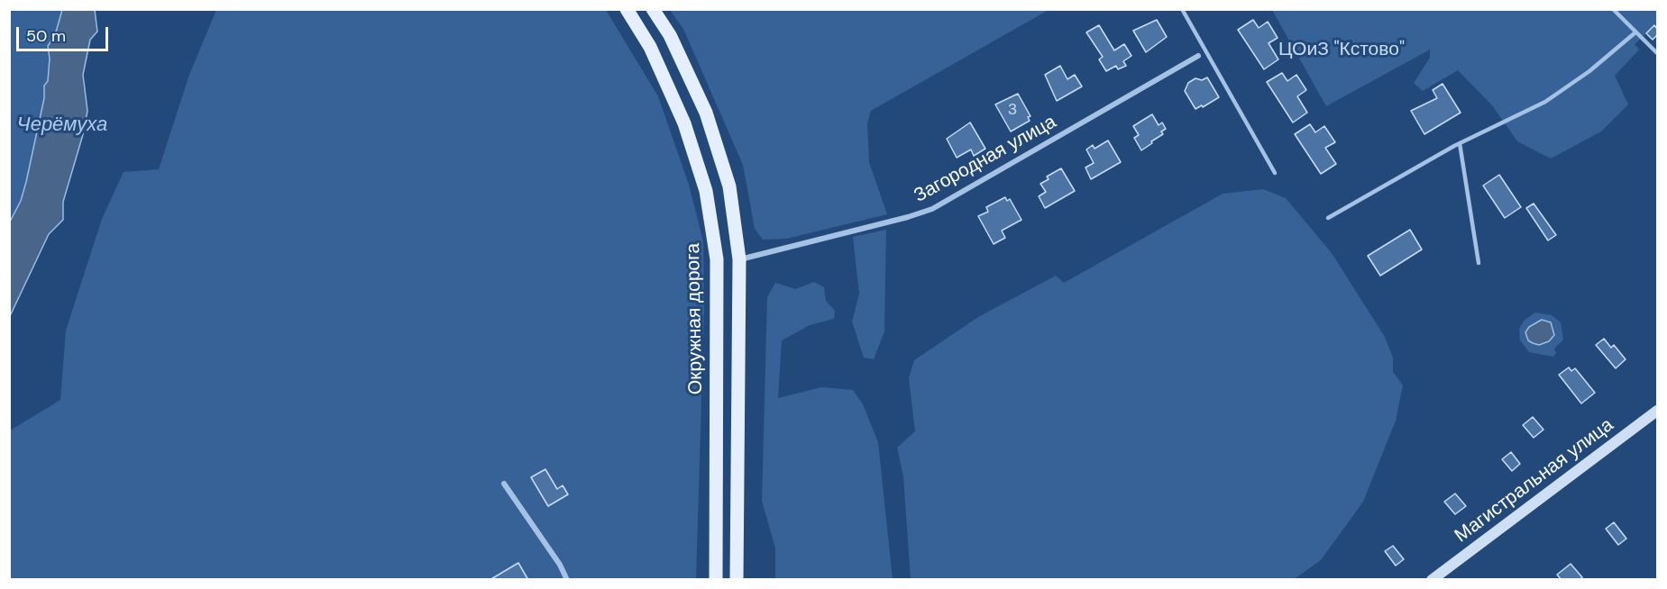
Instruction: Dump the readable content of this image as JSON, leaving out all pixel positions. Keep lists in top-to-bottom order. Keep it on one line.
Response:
{"streets":{"main road":["Окружная дорога","Магистральная улица"],"street":["Загородная улица"]},"water":["Черёмуха"],"parks":["ЦОиЗ \"Кстово\""],"house_numbers":["3"],"scale_bar":"50 m"}
